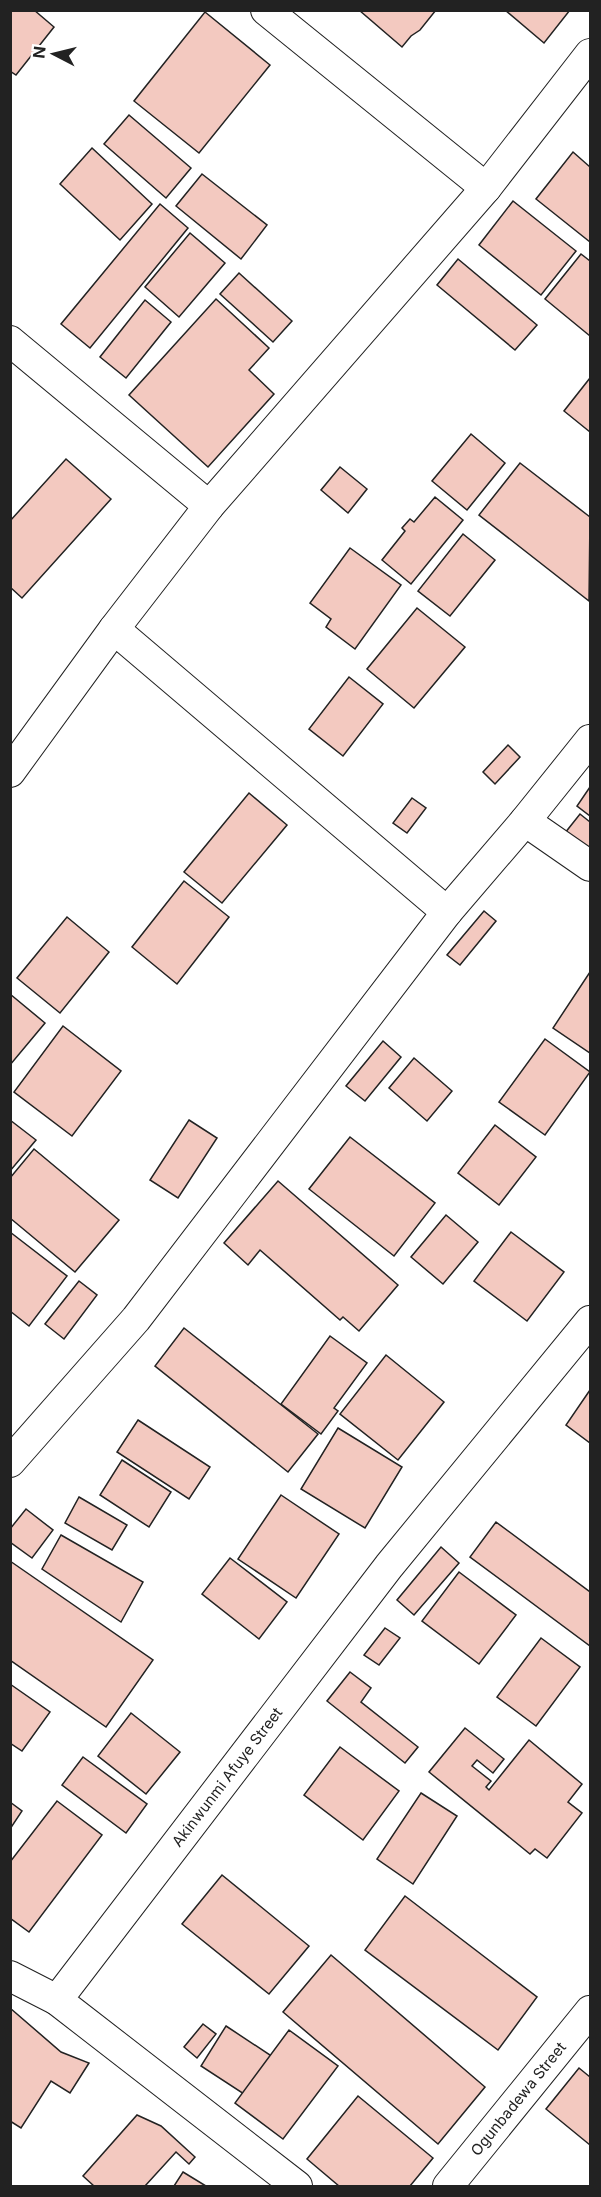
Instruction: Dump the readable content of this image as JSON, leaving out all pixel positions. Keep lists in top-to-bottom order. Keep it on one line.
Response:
{"streets":{"street":["Akinwunmi Afuye Street","Ogunbadewa Street"]},"north":"left"}
